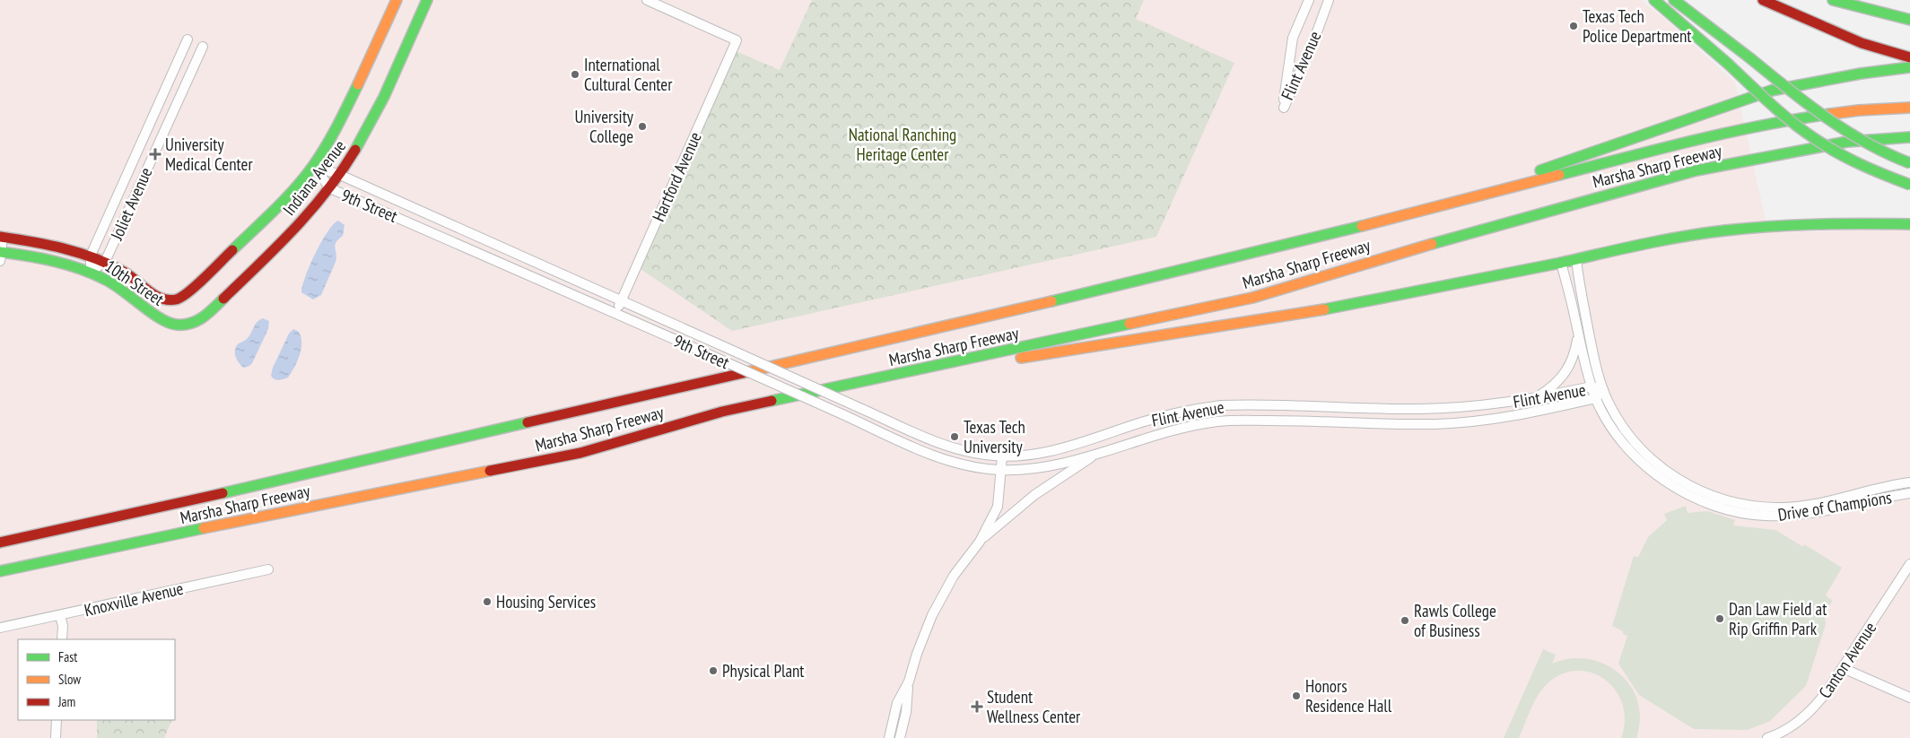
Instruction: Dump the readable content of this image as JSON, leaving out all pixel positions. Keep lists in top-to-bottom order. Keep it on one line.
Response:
{"streets":{"main road":["Marsha Sharp Freeway","Indiana Avenue","10th Street"],"street":["Flint Avenue","Hartford Avenue","Joliet Avenue","9th Street","Drive of Champions","Knoxville Avenue","Canton Avenue"]},"crossings":[["Flint Avenue","9th Street"],["Flint Avenue","Drive of Champions"],["Hartford Avenue","9th Street"],["Indiana Avenue","9th Street"],["Indiana Avenue","10th Street"],["Joliet Avenue","10th Street"]],"parks":["National Ranching Heritage Center"],"places":{"other":["Texas Tech Police Department","International Cultural Center","University College","Texas Tech University","Housing Services","Dan Law Field at Rip Griffin Park","Rawls College of Business","Physical Plant","Honors Residence Hall"],"health":["University Medical Center","Student Wellness Center"]},"legend":["Fast","Slow","Jam"]}
